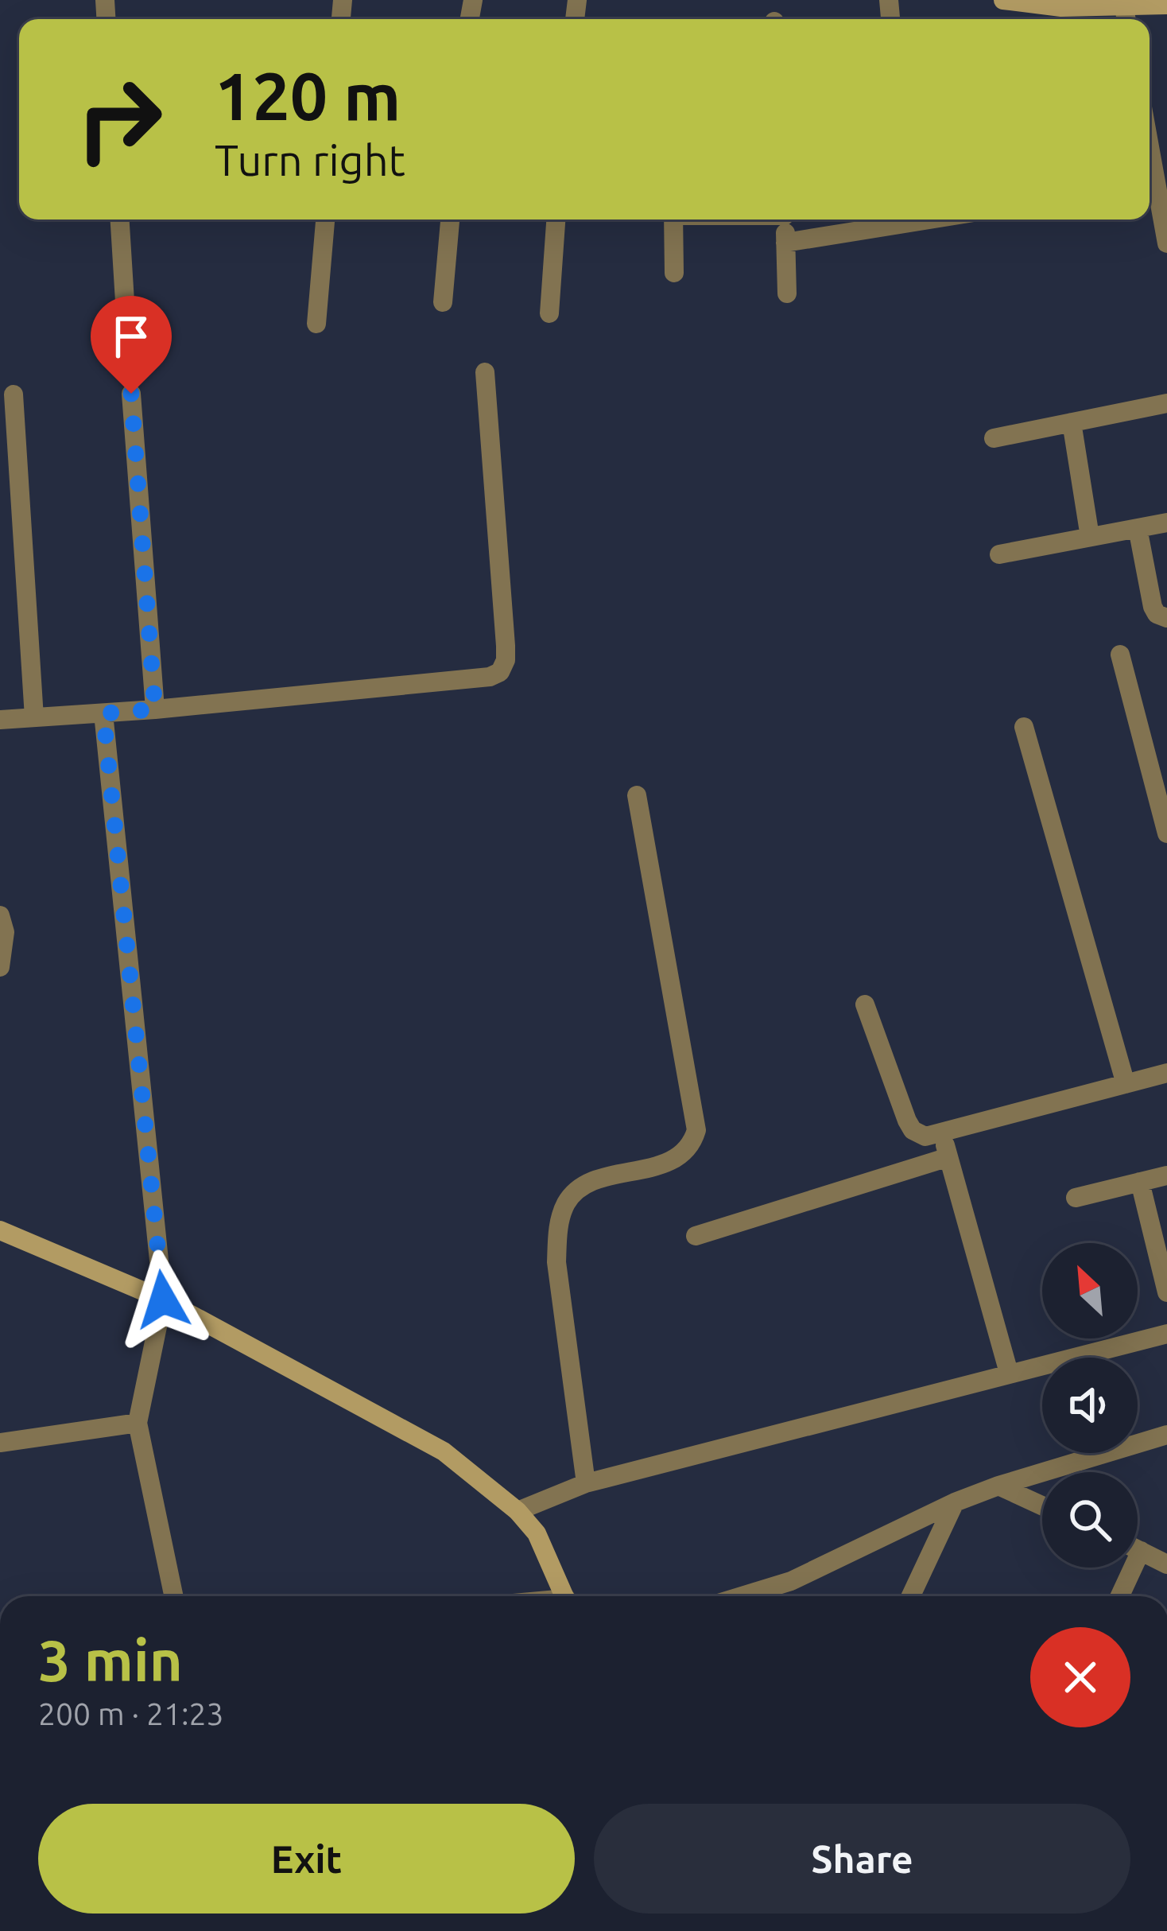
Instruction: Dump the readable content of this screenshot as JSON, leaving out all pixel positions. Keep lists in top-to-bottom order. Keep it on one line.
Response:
{"north":"top left","page":{"turn":["120 m","Turn right"],"heading":["3 min","200 m · 21:23"],"buttons":["Exit","Share"]}}
